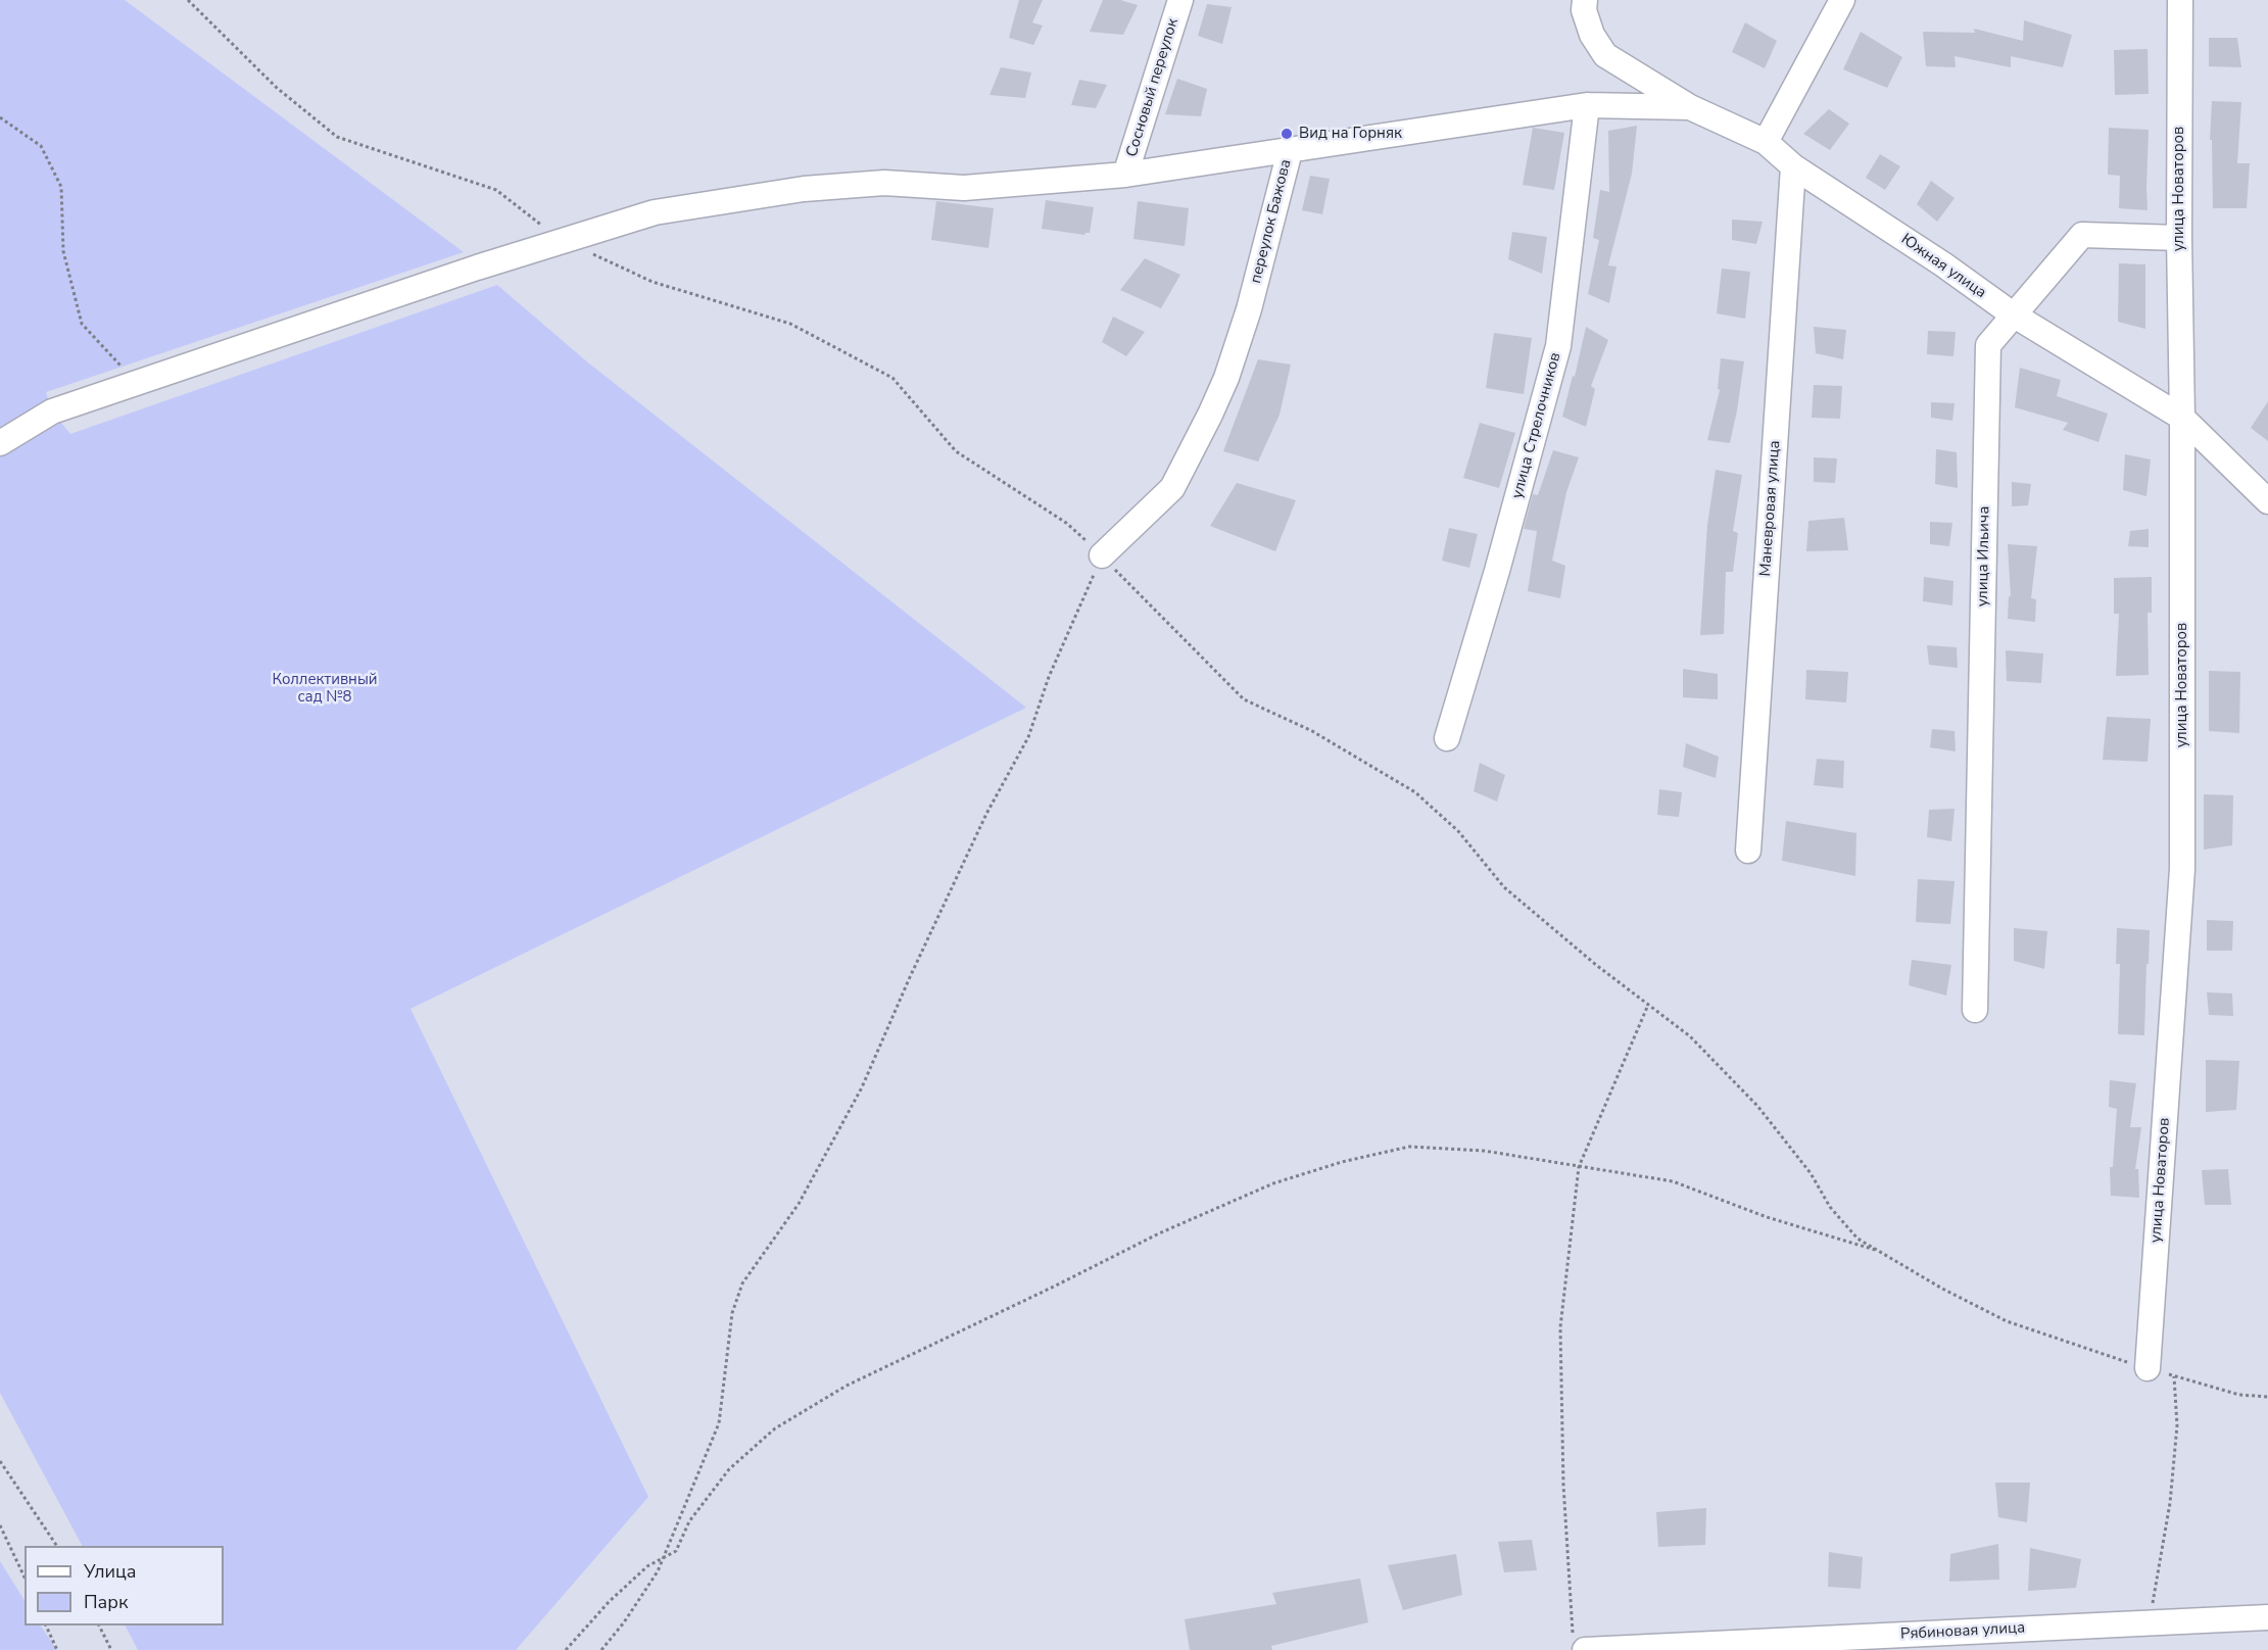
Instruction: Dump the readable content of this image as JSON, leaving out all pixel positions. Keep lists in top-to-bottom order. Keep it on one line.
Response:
{"streets":{"street":["Сосновый переулок","улица Новаторов","переулок Бажова","Южная улица","улица Стрелочников","Маневровая улица","улица Ильича","Рябиновая улица"]},"crossings":[["Сосновый переулок","переулок Бажова"],["улица Новаторов","Южная улица"],["улица Новаторов","улица Ильича"],["переулок Бажова","Южная улица"],["Южная улица","улица Стрелочников"],["Южная улица","Маневровая улица"],["Южная улица","улица Ильича"]],"parks":["Коллективный сад №8"],"places":["Вид на Горняк"],"legend":["Улица","Парк"]}
